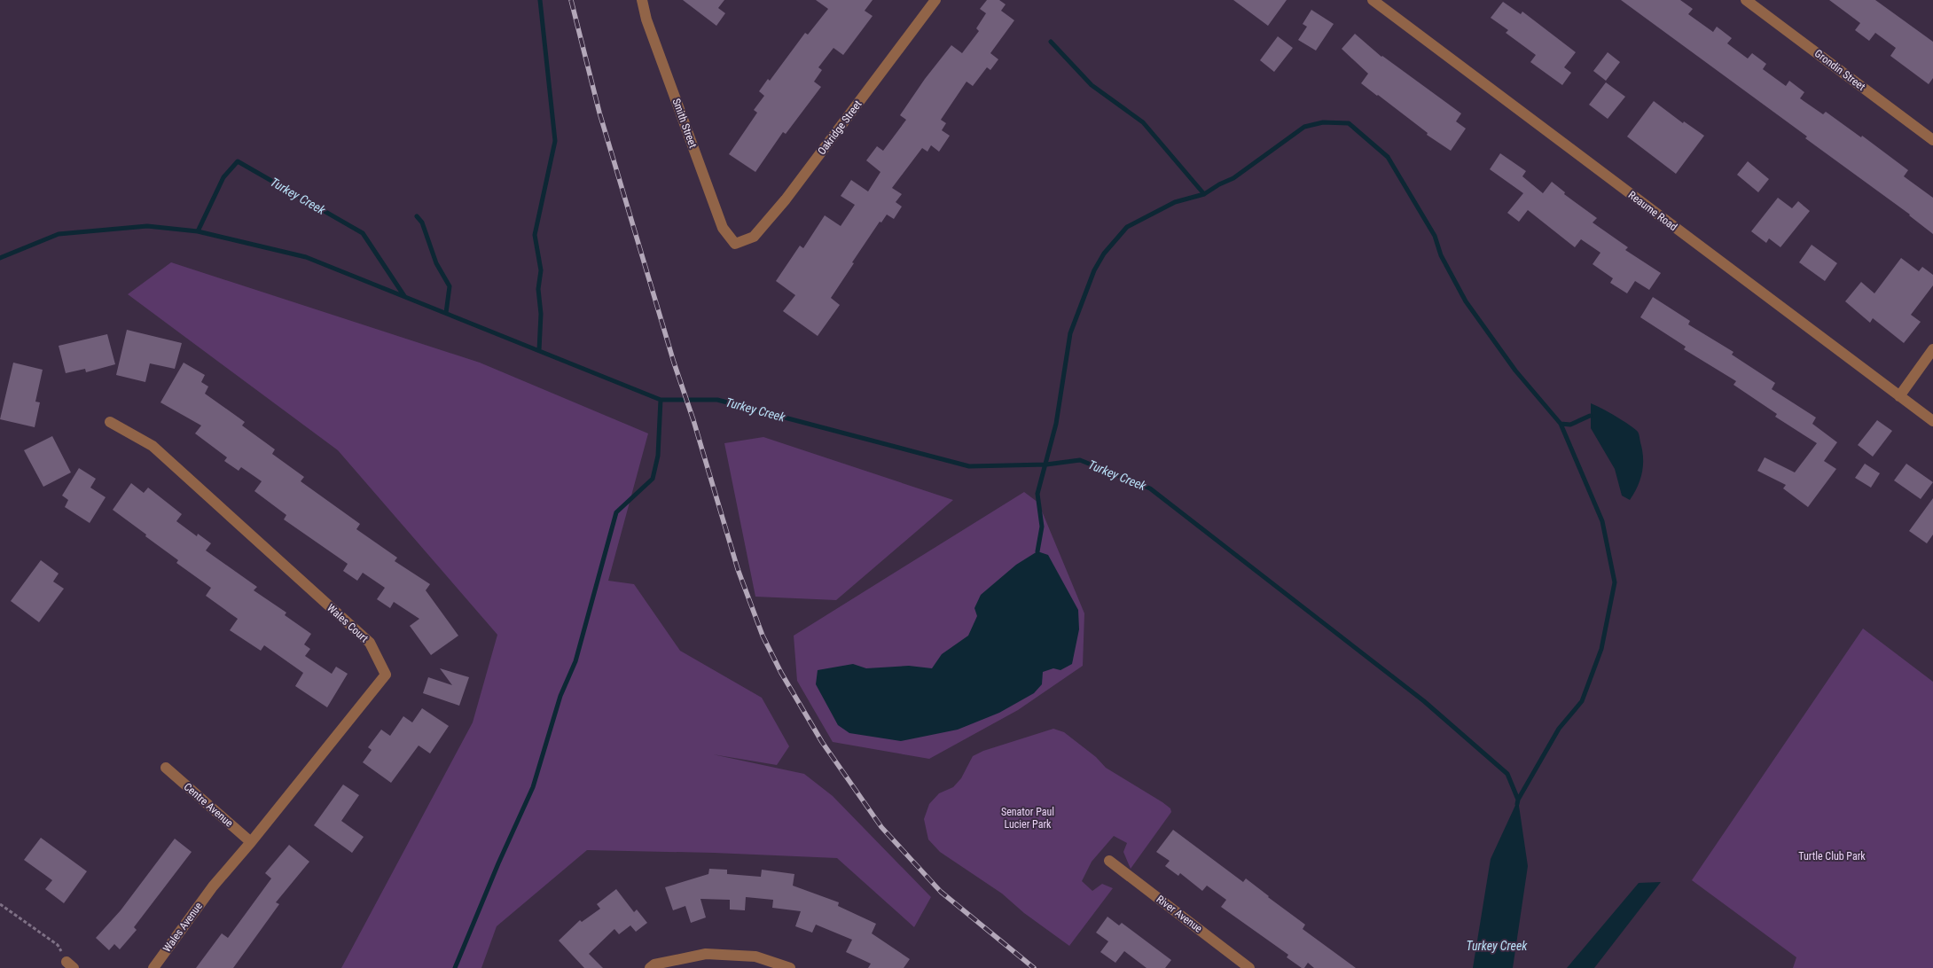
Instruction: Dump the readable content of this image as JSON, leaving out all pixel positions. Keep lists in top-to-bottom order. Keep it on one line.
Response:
{"streets":{"street":["Grondin Street","Smith Street","Oakridge Street","Reaume Road","Wales Court","Centre Avenue","River Avenue","Wales Avenue"]},"crossings":[["Smith Street","Oakridge Street"],["Wales Court","Centre Avenue"],["Wales Court","Wales Avenue"]],"water":["Turkey Creek"],"parks":["Senator Paul Lucier Park","Turtle Club Park"]}
